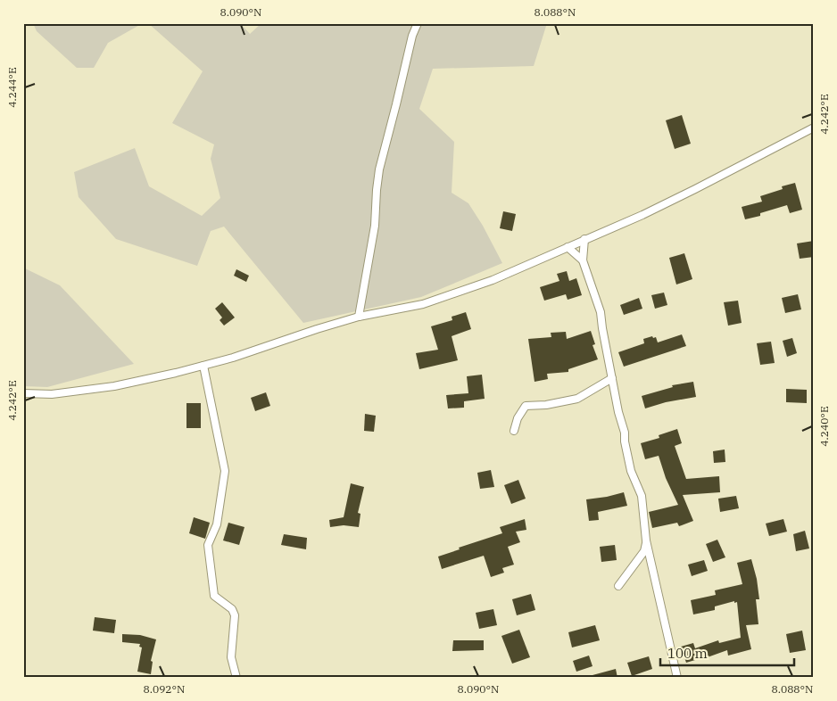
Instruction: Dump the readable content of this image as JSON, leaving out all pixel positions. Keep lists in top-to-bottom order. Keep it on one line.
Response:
{"scale_bar":"100 m","coordinates":["8.090°N","8.088°N","4.244°E","4.242°E","4.240°E","8.092°N"]}
